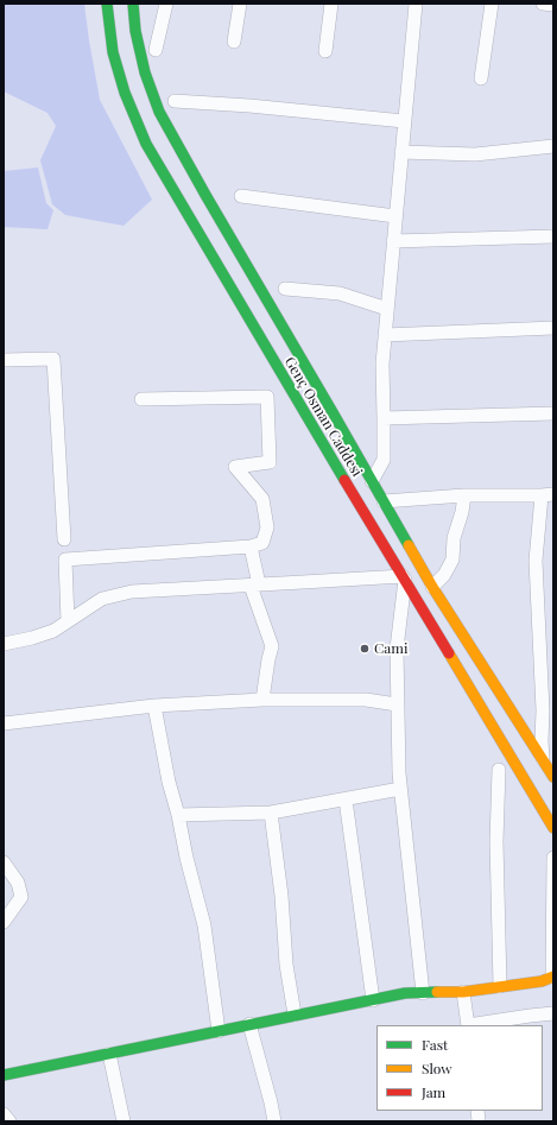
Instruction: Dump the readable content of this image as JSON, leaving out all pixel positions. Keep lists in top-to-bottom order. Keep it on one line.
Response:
{"streets":{"main road":["Genç Osman Caddesi"]},"places":["Cami"],"legend":["Fast","Slow","Jam"]}
